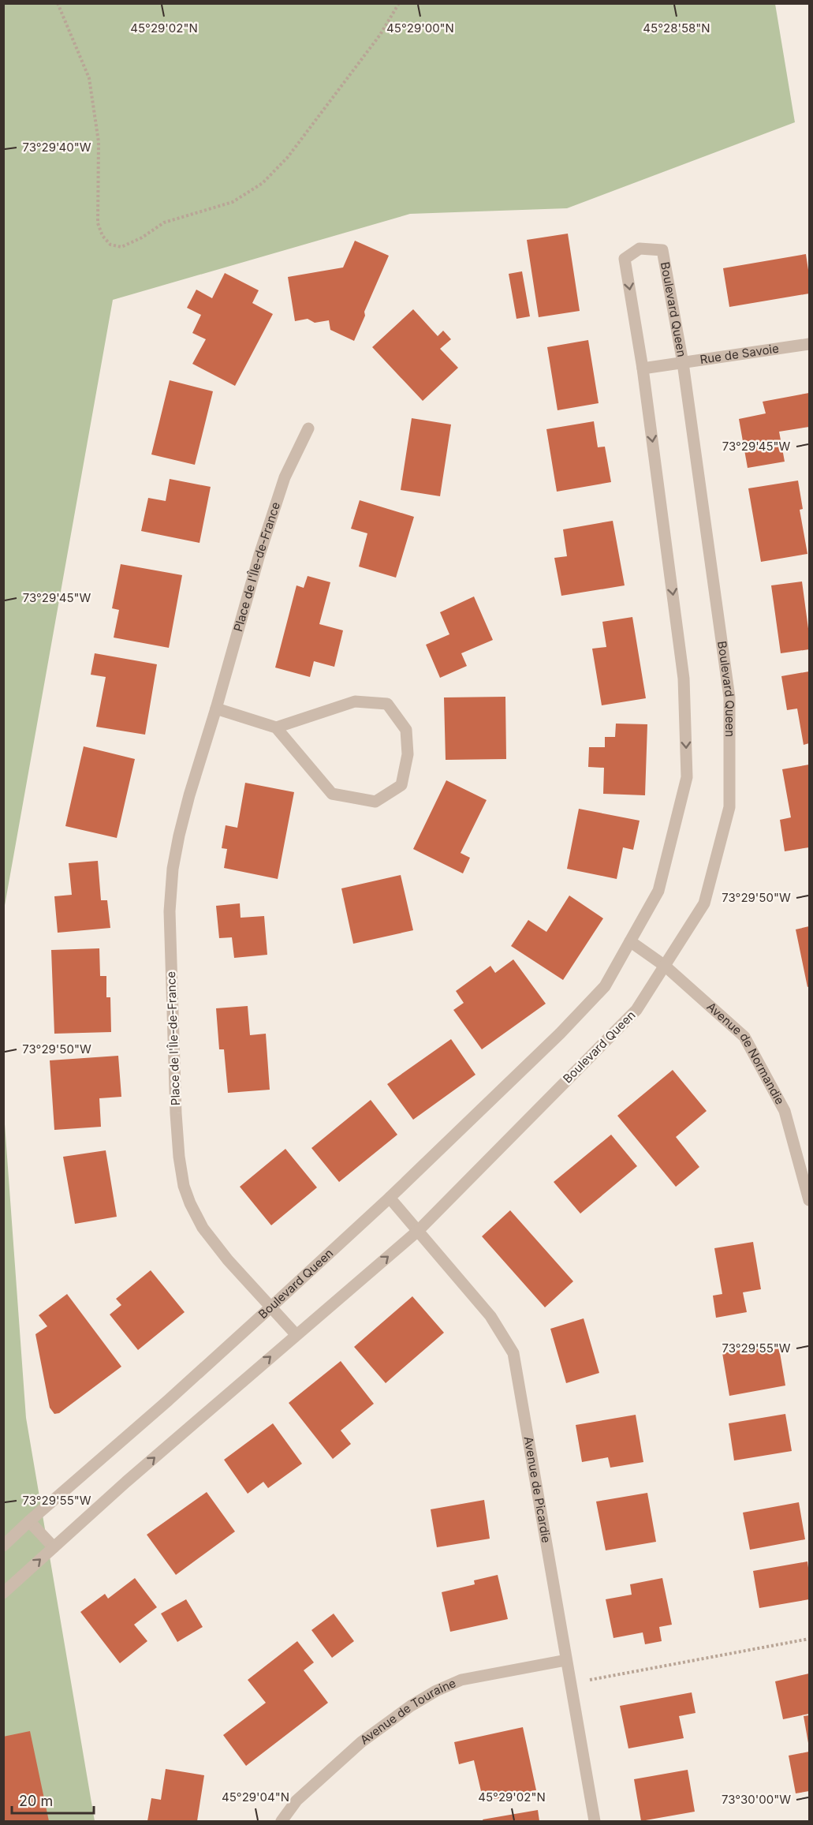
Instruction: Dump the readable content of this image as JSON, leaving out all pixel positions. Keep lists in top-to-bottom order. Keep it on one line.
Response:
{"streets":{"street":["Boulevard Queen","Rue de Savoie","Place de l'Île-de-France","Avenue de Normandie","Avenue de Picardie","Avenue de Touraine"]},"crossings":[["Boulevard Queen","Rue de Savoie"],["Boulevard Queen","Place de l'Île-de-France"],["Boulevard Queen","Avenue de Normandie"],["Boulevard Queen","Avenue de Picardie"],["Avenue de Picardie","Avenue de Touraine"]],"scale_bar":"20 m","coordinates":["45°29'02\"N","45°29'00\"N","45°28'58\"N","73°29'40\"W","73°29'45\"W","73°29'50\"W","73°29'55\"W","45°29'04\"N","73°30'00\"W"]}
